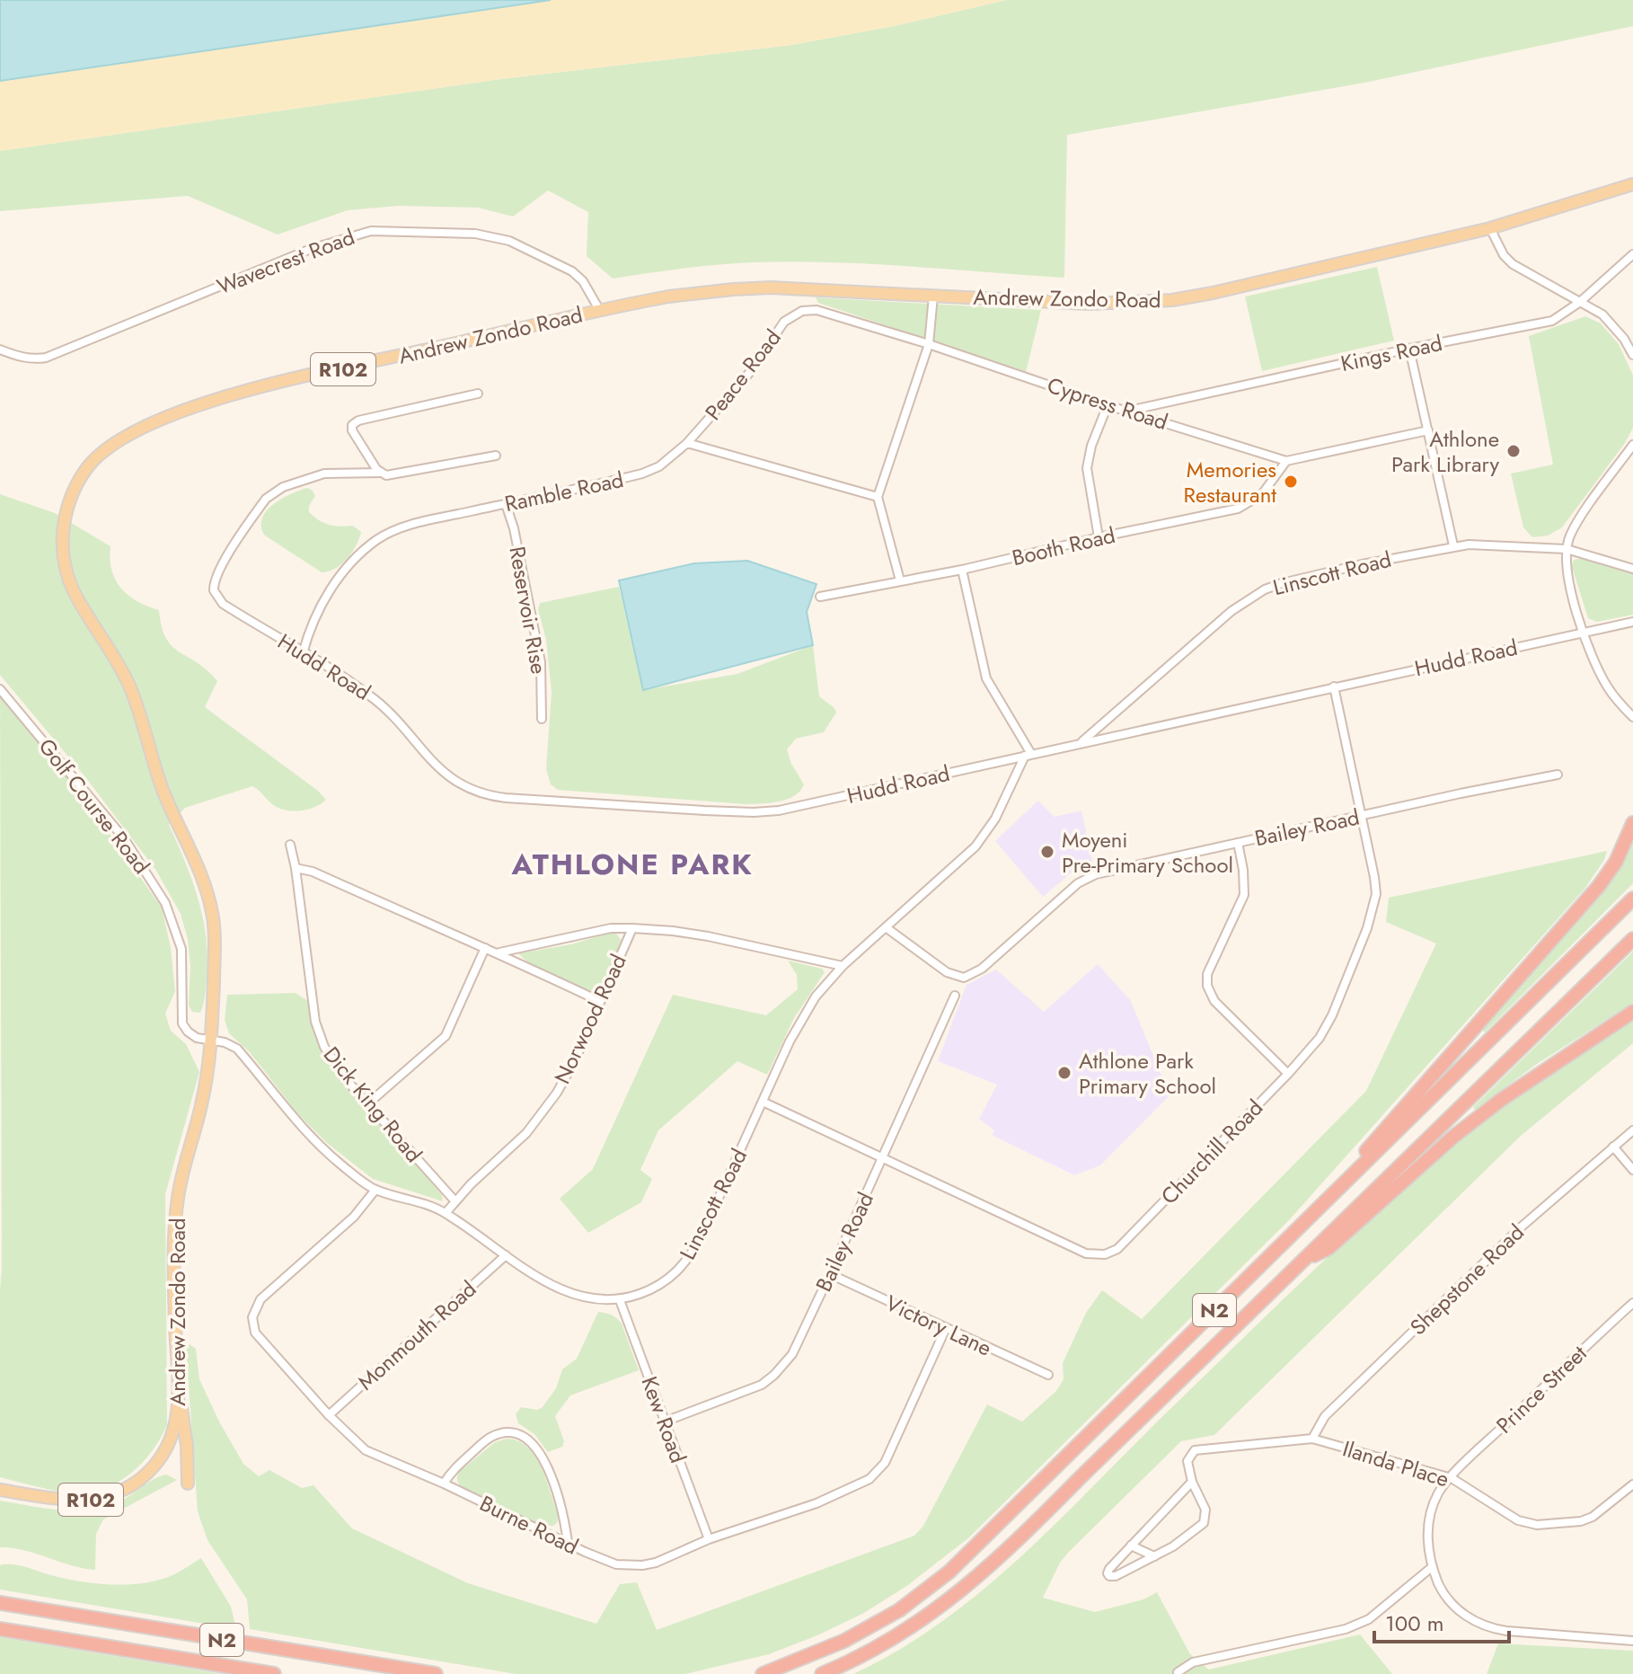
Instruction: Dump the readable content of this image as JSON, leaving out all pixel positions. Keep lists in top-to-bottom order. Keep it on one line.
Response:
{"streets":{"highway":["N2"],"main road":["Andrew Zondo Road","R102"],"street":["Wavecrest Road","Kings Road","Peace Road","Cypress Road","Ramble Road","Booth Road","Linscott Road","Reservoir Rise","Hudd Road","Golf Course Road","Bailey Road","Norwood Road","Dick King Road","Churchill Road","Shepstone Road","Victory Lane","Monmouth Road","Prince Street","Kew Road","Ilanda Place","Burne Road"]},"crossings":[["Wavecrest Road","Andrew Zondo Road"],["Andrew Zondo Road","Linscott Road"],["Andrew Zondo Road","Golf Course Road"],["Kings Road","Cypress Road"],["Peace Road","Cypress Road"],["Peace Road","Ramble Road"],["Cypress Road","Booth Road"],["Ramble Road","Reservoir Rise"],["Ramble Road","Hudd Road"],["Linscott Road","Hudd Road"],["Linscott Road","Golf Course Road"],["Linscott Road","Bailey Road"],["Linscott Road","Norwood Road"],["Linscott Road","Churchill Road"],["Linscott Road","Monmouth Road"],["Linscott Road","Kew Road"],["Linscott Road","Burne Road"],["Hudd Road","Churchill Road"],["Bailey Road","Churchill Road"],["Bailey Road","Victory Lane"],["Bailey Road","Kew Road"],["Norwood Road","Dick King Road"],["Shepstone Road","Ilanda Place"],["Victory Lane","Burne Road"],["Monmouth Road","Burne Road"],["Prince Street","Ilanda Place"],["Kew Road","Burne Road"]],"districts":["ATHLONE PARK"],"places":["Athlone Park Library","Memories Restaurant","Moyeni Pre-Primary School","Athlone Park Primary School"],"scale_bar":"100 m"}
